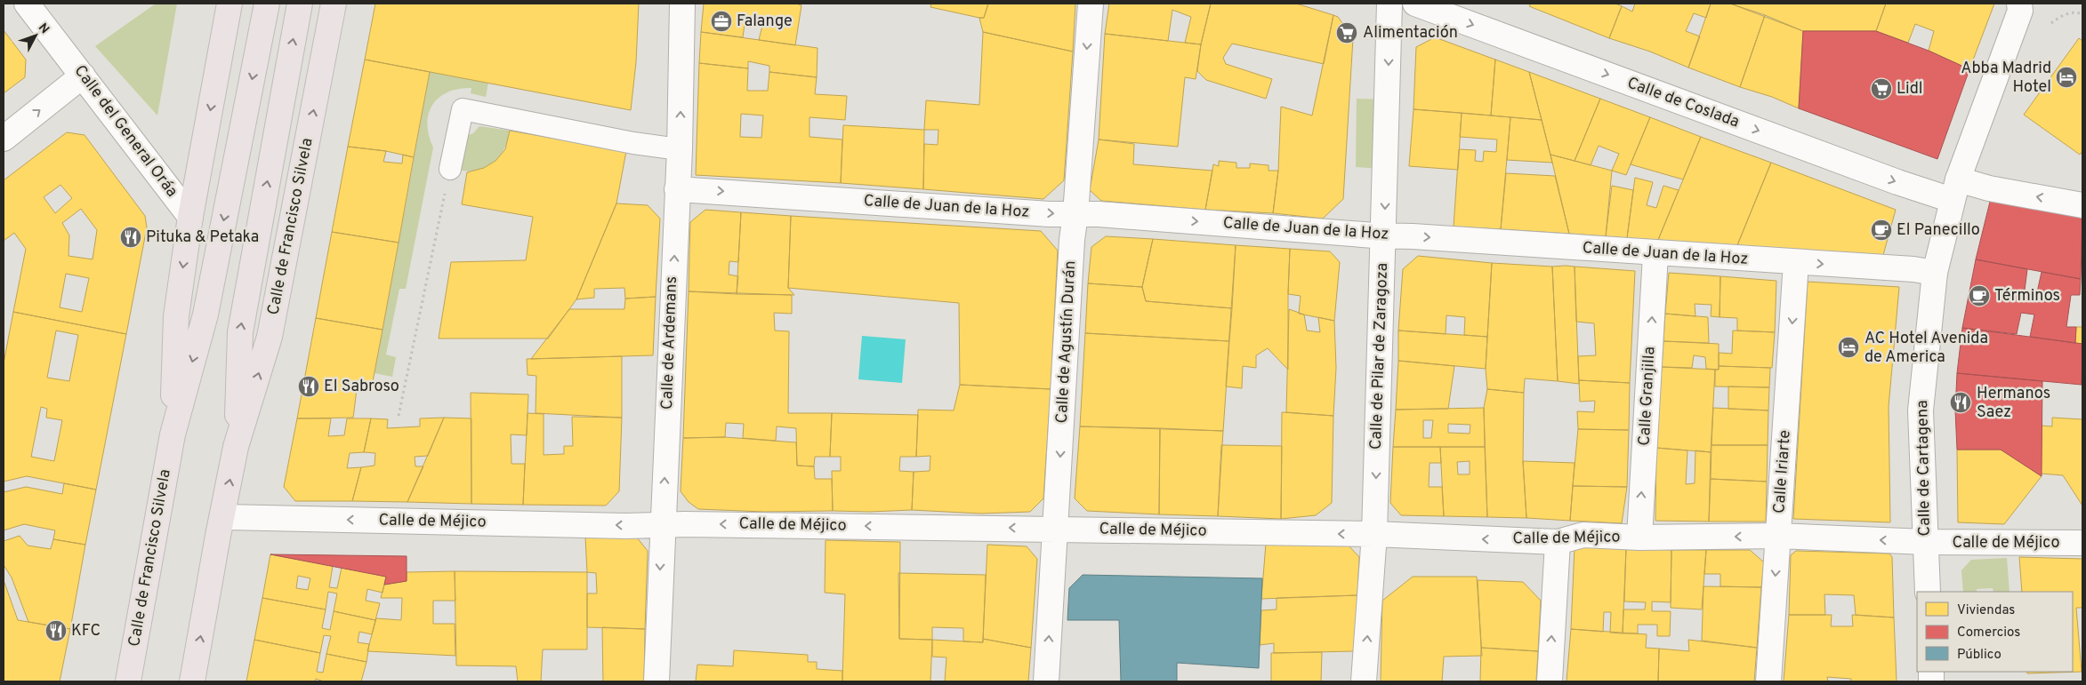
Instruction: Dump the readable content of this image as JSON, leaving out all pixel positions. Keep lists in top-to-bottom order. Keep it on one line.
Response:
{"streets":{"main road":["Calle de Francisco Silvela"],"street":["Calle de Coslada","Calle del General Oráa","Calle de Juan de la Hoz","Calle de Agustín Durán","Calle de Ardemans","Calle de Pilar de Zaragoza","Calle Granjilla","Calle de Cartagena","Calle Iriarte","Calle de Méjico"]},"crossings":[["Calle de Coslada","Calle de Cartagena"],["Calle del General Oráa","Calle de Francisco Silvela"],["Calle de Juan de la Hoz","Calle de Agustín Durán"],["Calle de Juan de la Hoz","Calle de Ardemans"],["Calle de Juan de la Hoz","Calle de Pilar de Zaragoza"],["Calle de Juan de la Hoz","Calle Granjilla"],["Calle de Juan de la Hoz","Calle de Cartagena"],["Calle de Juan de la Hoz","Calle Iriarte"],["Calle de Francisco Silvela","Calle de Méjico"],["Calle de Agustín Durán","Calle de Méjico"],["Calle de Ardemans","Calle de Méjico"],["Calle de Pilar de Zaragoza","Calle de Méjico"],["Calle Granjilla","Calle de Méjico"],["Calle de Cartagena","Calle de Méjico"],["Calle Iriarte","Calle de Méjico"]],"one_way":["Calle de Juan de la Hoz","Calle Granjilla","Calle Iriarte","Calle de Méjico"],"places":{"office":["Falange"],"supermarket":["Alimentación","Lidl"],"hotel":["Abba Madrid Hotel","AC Hotel Avenida de America"],"cafe":["El Panecillo","Términos"],"restaurant":["Pituka & Petaka","El Sabroso","Hermanos Saez","KFC"]},"legend":["Viviendas","Comercios","Público"],"north":"top right"}
